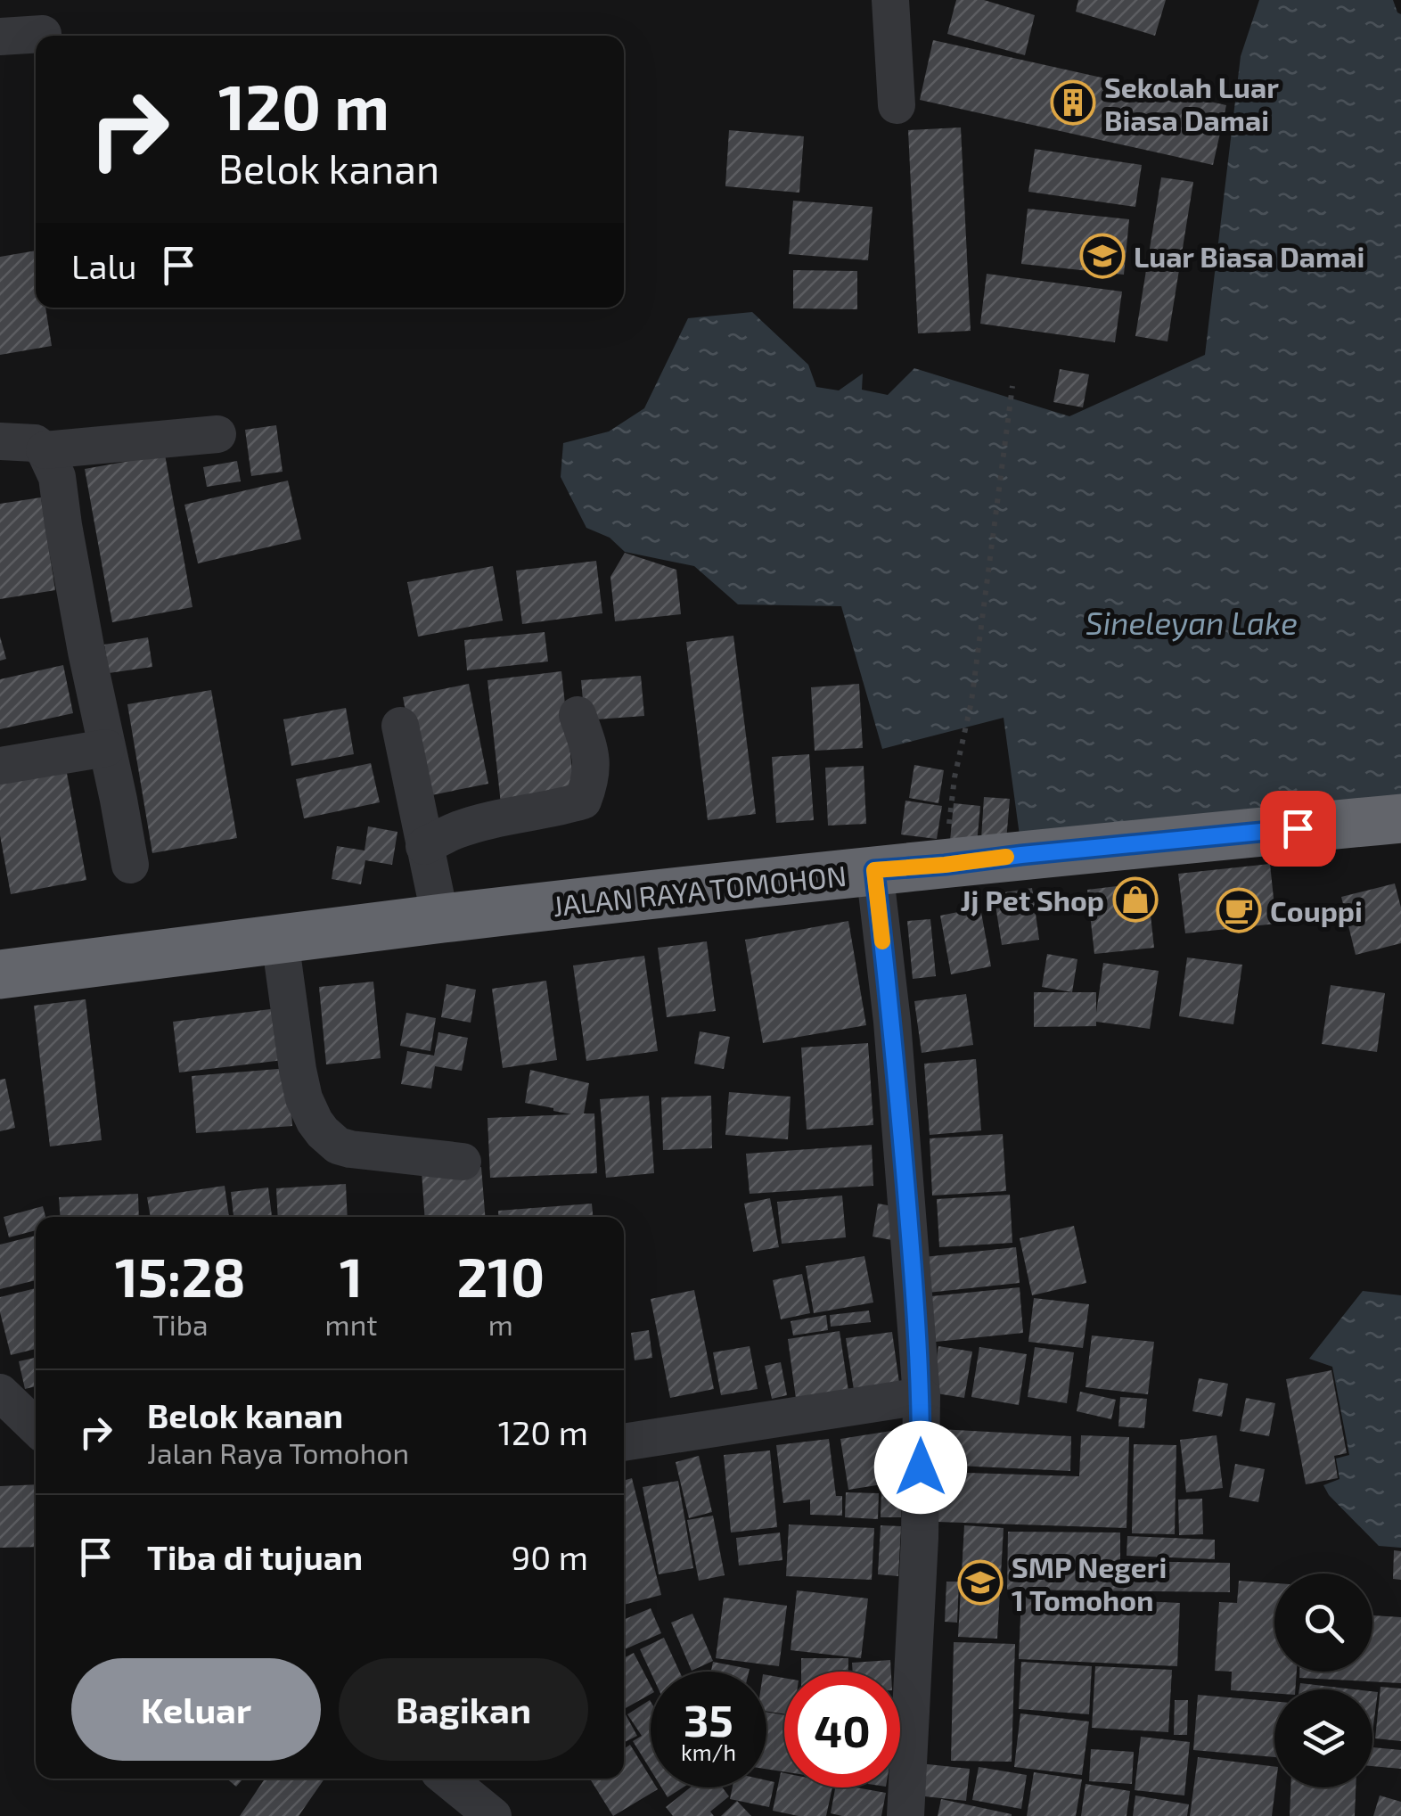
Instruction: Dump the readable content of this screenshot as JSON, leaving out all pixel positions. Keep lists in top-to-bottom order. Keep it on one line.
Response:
{"streets":{"highway":["JALAN RAYA TOMOHON"]},"water":["Sineleyan Lake"],"places":{"building":["Sekolah Luar Biasa Damai"],"school or university":["Luar Biasa Damai","SMP Negeri 1 Tomohon"],"shop":["Jj Pet Shop"],"cafe":["Couppi"]},"page":{"turn":["120 m","Belok kanan"],"then":"Lalu","eta":["15:28","Tiba","1","mnt","210","m"],"list":[{"name":"Belok kanan","note":"Jalan Raya Tomohon","value":"120 m"},{"name":"Tiba di tujuan","value":"90 m"}],"buttons":["Keluar","Bagikan"],"speed":"35 km/h","limit":"40"}}
